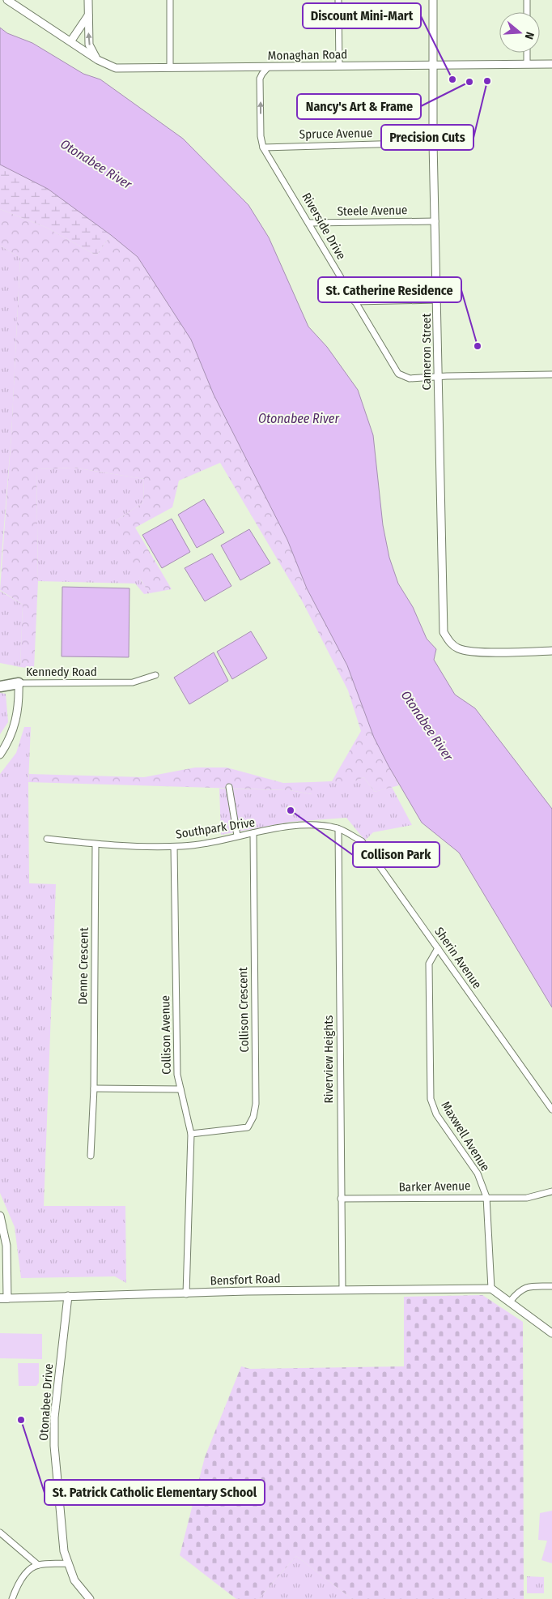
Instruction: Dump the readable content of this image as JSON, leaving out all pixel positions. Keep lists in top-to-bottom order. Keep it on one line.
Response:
{"streets":{"street":["Monaghan Road","Spruce Avenue","Steele Avenue","Riverside Drive","Cameron Street","Kennedy Road","Southpark Drive","Sherin Avenue","Denne Crescent","Collison Crescent","Collison Avenue","Riverview Heights","Maxwell Avenue","Barker Avenue","Bensfort Road","Otonabee Drive"]},"crossings":[["Monaghan Road","Riverside Drive"],["Monaghan Road","Cameron Street"],["Spruce Avenue","Riverside Drive"],["Spruce Avenue","Cameron Street"],["Steele Avenue","Riverside Drive"],["Steele Avenue","Cameron Street"],["Riverside Drive","Cameron Street"],["Southpark Drive","Sherin Avenue"],["Southpark Drive","Denne Crescent"],["Southpark Drive","Collison Crescent"],["Southpark Drive","Collison Avenue"],["Southpark Drive","Riverview Heights"],["Sherin Avenue","Riverview Heights"],["Sherin Avenue","Maxwell Avenue"],["Collison Crescent","Collison Avenue"],["Collison Avenue","Bensfort Road"],["Riverview Heights","Barker Avenue"],["Riverview Heights","Bensfort Road"],["Maxwell Avenue","Barker Avenue"],["Maxwell Avenue","Bensfort Road"],["Bensfort Road","Otonabee Drive"]],"water":["Otonabee River"],"places":["Discount Mini-Mart","Precision Cuts","Nancy's Art & Frame","St. Catherine Residence","Collison Park","St. Patrick Catholic Elementary School"],"north":"right"}
